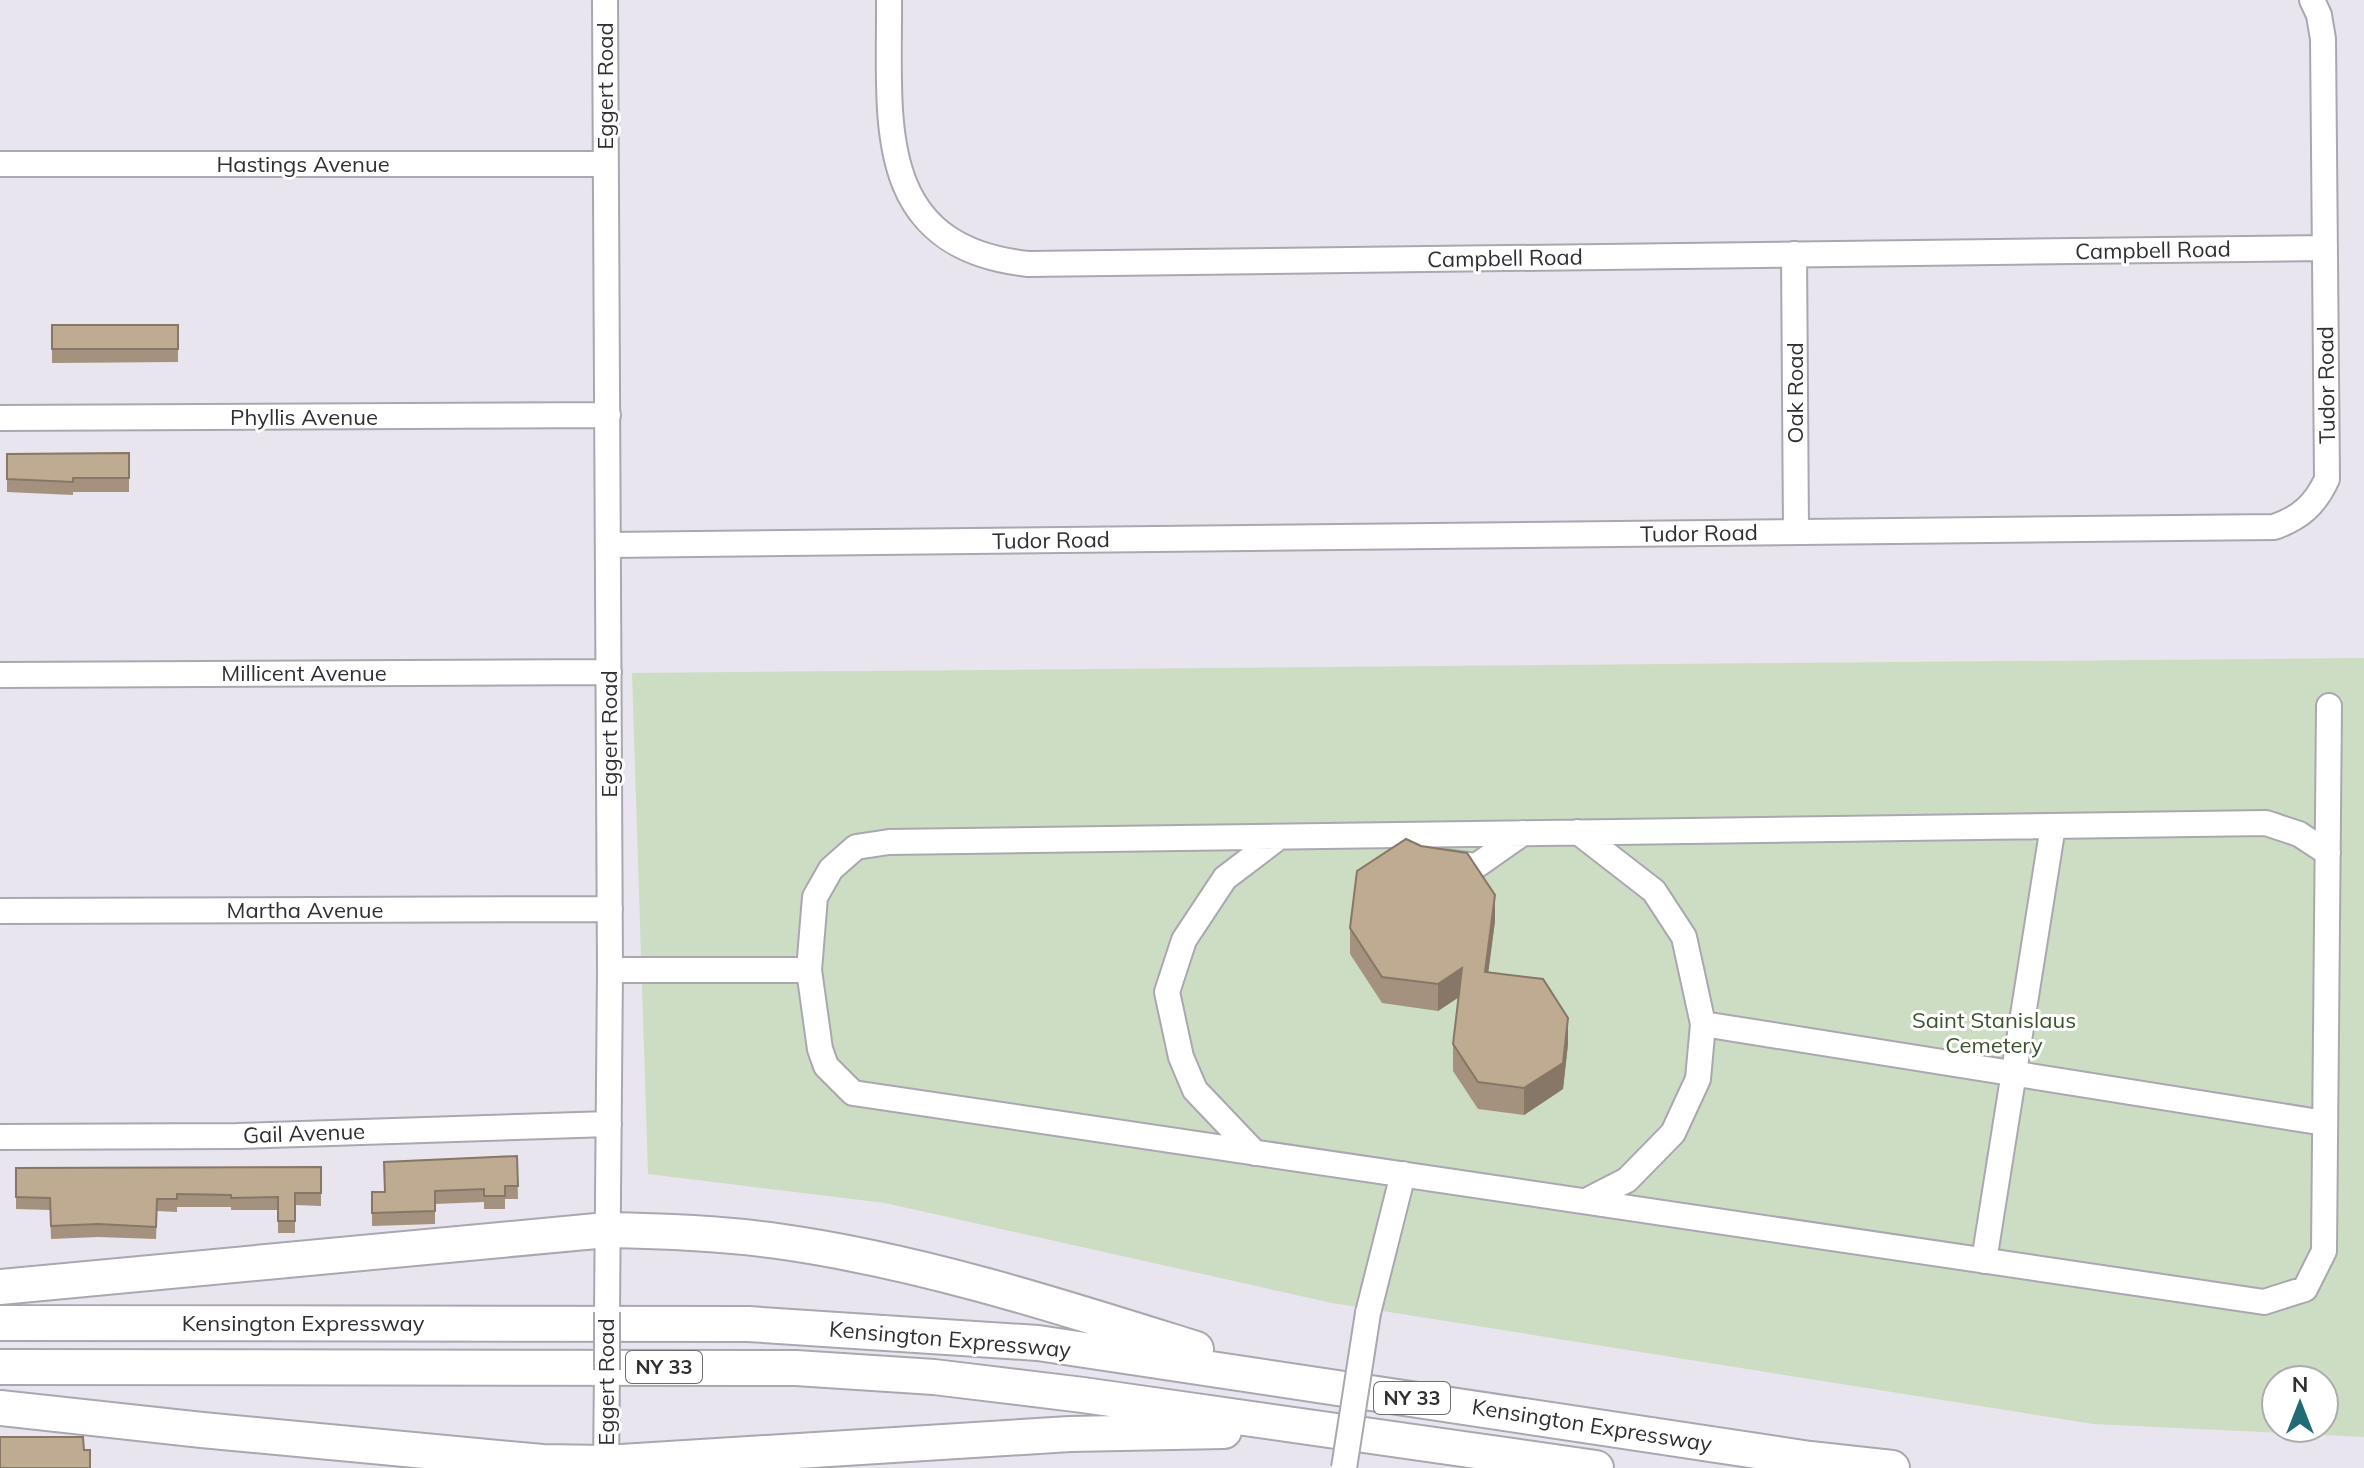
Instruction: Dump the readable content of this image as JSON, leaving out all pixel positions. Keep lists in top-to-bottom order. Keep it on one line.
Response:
{"streets":{"highway":["Kensington Expressway","NY 33"],"street":["Eggert Road","Hastings Avenue","Campbell Road","Tudor Road","Oak Road","Phyllis Avenue","Millicent Avenue","Martha Avenue","Gail Avenue"]},"crossings":[["Eggert Road","Hastings Avenue"],["Eggert Road","Tudor Road"],["Eggert Road","Phyllis Avenue"],["Eggert Road","Millicent Avenue"],["Eggert Road","Martha Avenue"],["Eggert Road","Gail Avenue"],["Campbell Road","Tudor Road"],["Campbell Road","Oak Road"],["Tudor Road","Oak Road"]],"parks":["Saint Stanislaus Cemetery"],"north":"top"}
